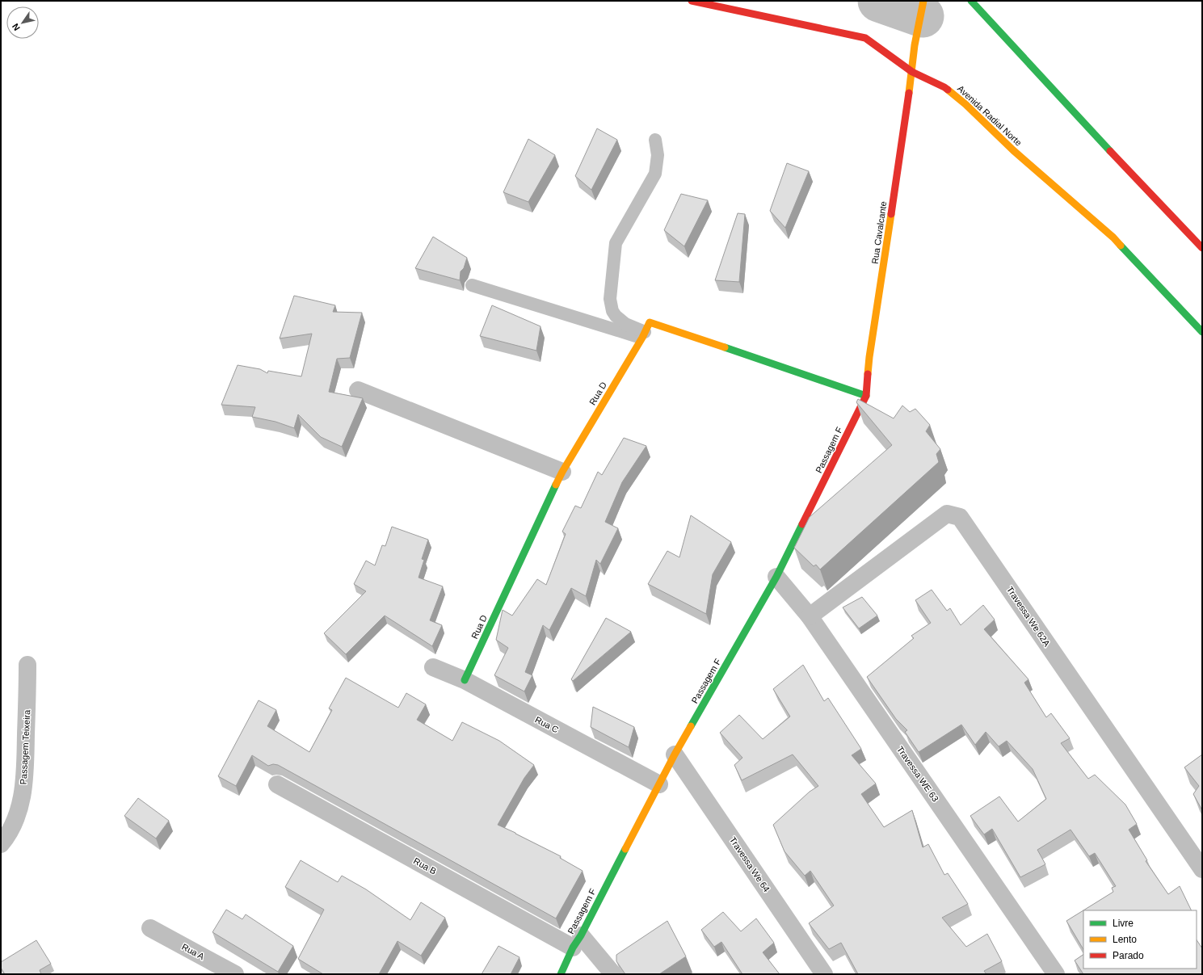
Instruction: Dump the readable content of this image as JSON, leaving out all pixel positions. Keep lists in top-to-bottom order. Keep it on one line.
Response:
{"streets":{"street":["Avenida Radial Norte","Rua Cavalcante","Rua D","Passagem F","Travessa We 62A","Rua C","Passagem Teixeira","Travessa WE 63","Travessa We 64","Rua B","Rua A"]},"crossings":[["Avenida Radial Norte","Rua Cavalcante"],["Rua Cavalcante","Rua D"],["Rua Cavalcante","Passagem F"],["Rua D","Passagem F"],["Rua D","Rua C"],["Passagem F","Rua C"],["Passagem F","Travessa WE 63"],["Passagem F","Travessa We 64"],["Passagem F","Rua B"],["Travessa We 62A","Travessa WE 63"]],"legend":["Livre","Lento","Parado"],"north":"bottom left"}
